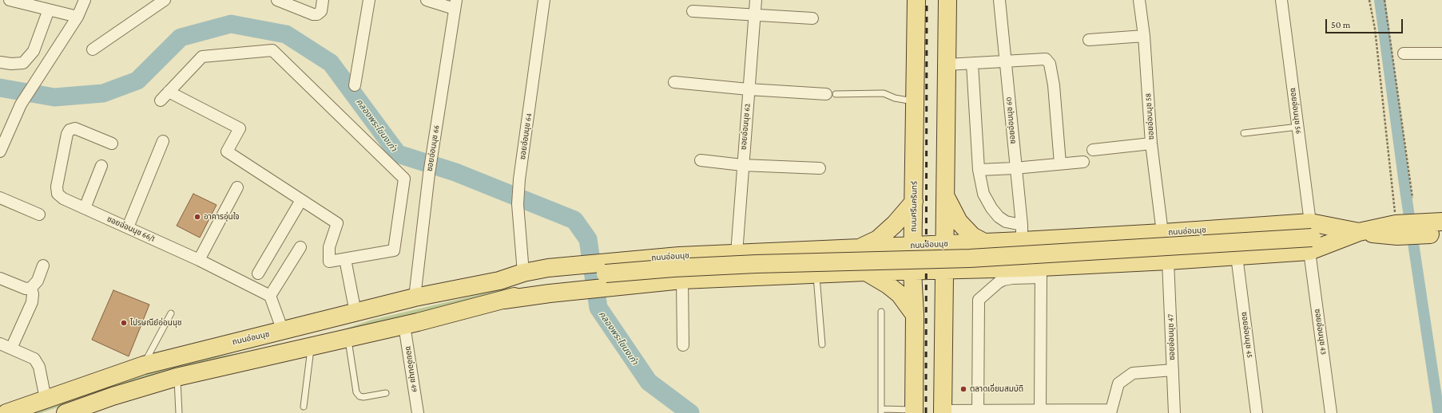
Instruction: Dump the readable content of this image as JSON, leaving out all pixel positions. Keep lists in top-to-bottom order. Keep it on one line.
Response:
{"streets":{"main road":["ถนนศรีนครินทร์","ถนนอ่อนนุช"],"street":["ซอยอ่อนนุช 56","ซอยอ่อนนุช 58","ซอยอ่อนนุช 60","ซอยอ่อนนุช 62","ซอยอ่อนนุช 64","ซอยอ่อนนุช 66","ซอยอ่อนนุช 66/1","ซอยอ่อนนุช 43","ซอยอ่อนนุช 45","ซอยอ่อนนุช 47","ซอยอ่อนนุช 49"]},"crossings":[["ซอยอ่อนนุช 56","ถนนอ่อนนุช"],["ซอยอ่อนนุช 56","ซอยอ่อนนุช 43"],["ซอยอ่อนนุช 58","ถนนอ่อนนุช"],["ซอยอ่อนนุช 60","ถนนอ่อนนุช"],["ซอยอ่อนนุช 62","ถนนอ่อนนุช"],["ซอยอ่อนนุช 64","ถนนอ่อนนุช"],["ซอยอ่อนนุช 66","ถนนอ่อนนุช"],["ถนนศรีนครินทร์","ถนนอ่อนนุช"],["ถนนอ่อนนุช","ซอยอ่อนนุช 43"],["ถนนอ่อนนุช","ซอยอ่อนนุช 45"],["ถนนอ่อนนุช","ซอยอ่อนนุช 47"],["ถนนอ่อนนุช","ซอยอ่อนนุช 49"]],"water":["คลองพระโขนงเก่า"],"places":["อาคารอุ่นใจ","ไปรษณีย์อ่อนนุช","ตลาดเอี่ยมสมบัติ"],"scale_bar":"50 m"}
